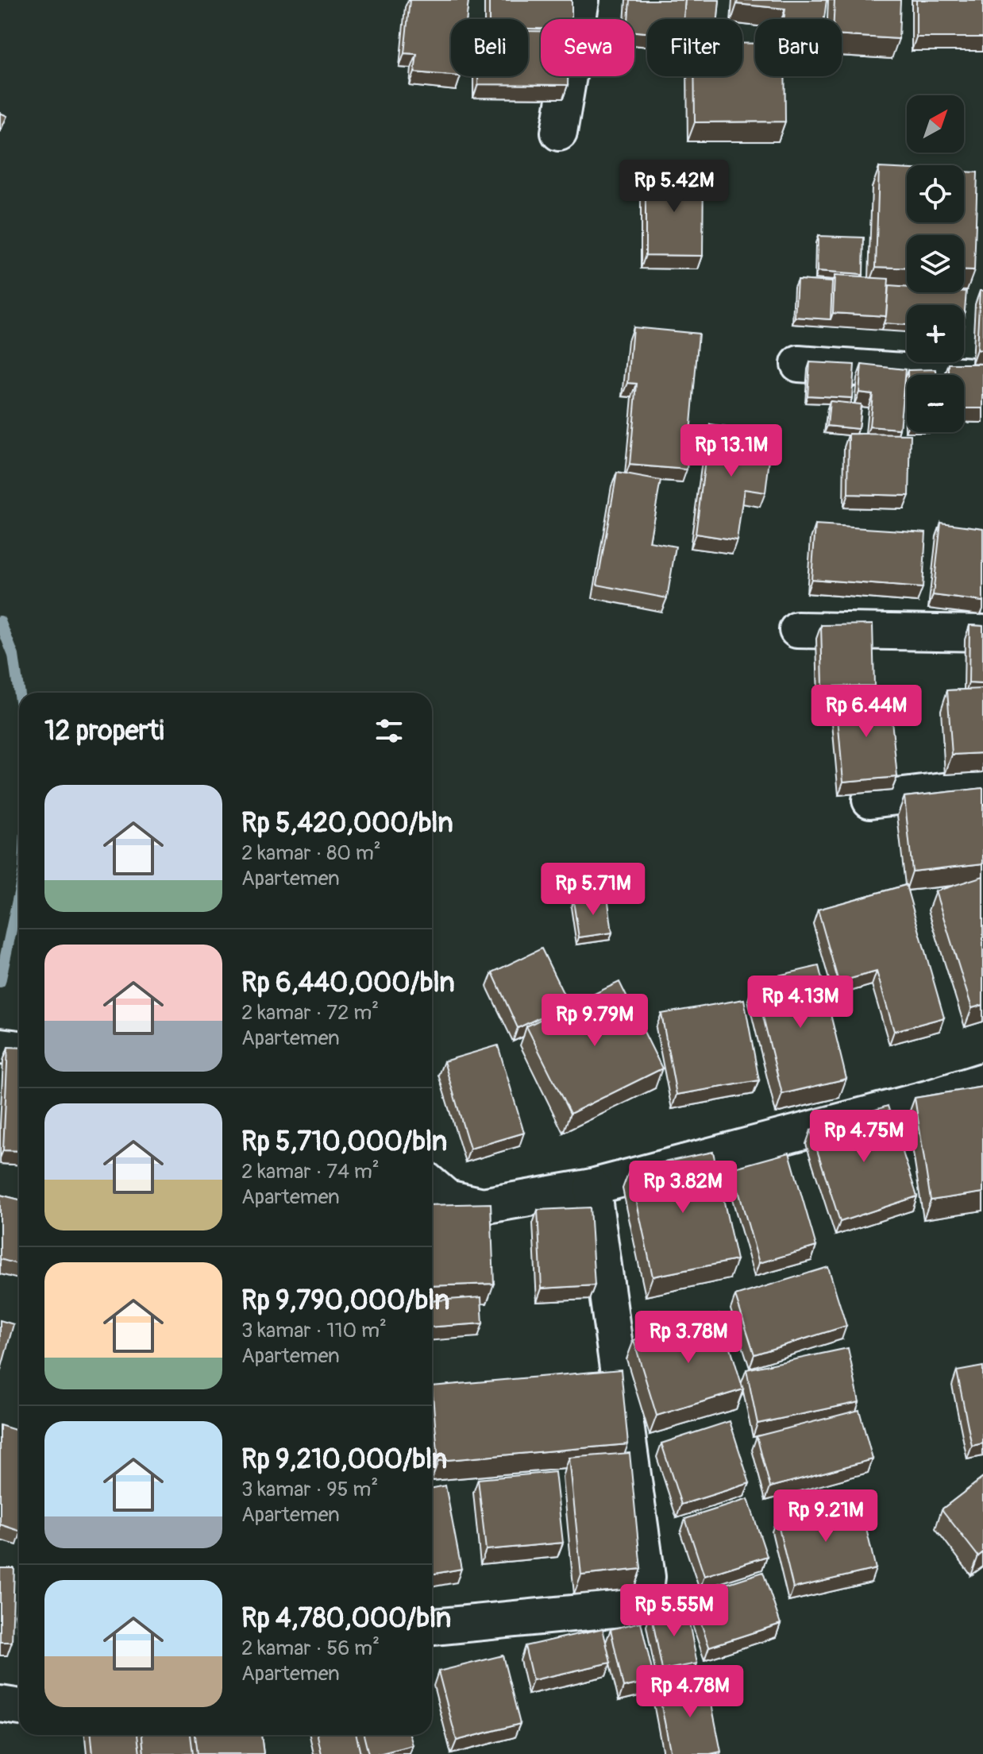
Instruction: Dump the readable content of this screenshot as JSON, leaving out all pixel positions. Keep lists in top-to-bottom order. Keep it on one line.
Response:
{"north":"top right","page":{"chip":["Beli","Sewa","Filter","Baru"],"map_buttons":["+","−"],"price":["Rp 5.42M","Rp 13.1M","Rp 6.44M","Rp 5.71M","Rp 4.13M","Rp 9.79M","Rp 4.75M","Rp 3.82M","Rp 3.78M","Rp 9.21M","Rp 5.55M","Rp 4.78M"],"heading":"12 properti","list":[{"name":"Rp 5,420,000/bln","note":"2 kamar · 80 m² · Apartemen"},{"name":"Rp 6,440,000/bln","note":"2 kamar · 72 m² · Apartemen"},{"name":"Rp 5,710,000/bln","note":"2 kamar · 74 m² · Apartemen"},{"name":"Rp 9,790,000/bln","note":"3 kamar · 110 m² · Apartemen"},{"name":"Rp 9,210,000/bln","note":"3 kamar · 95 m² · Apartemen"},{"name":"Rp 4,780,000/bln","note":"2 kamar · 56 m² · Apartemen"}]}}
